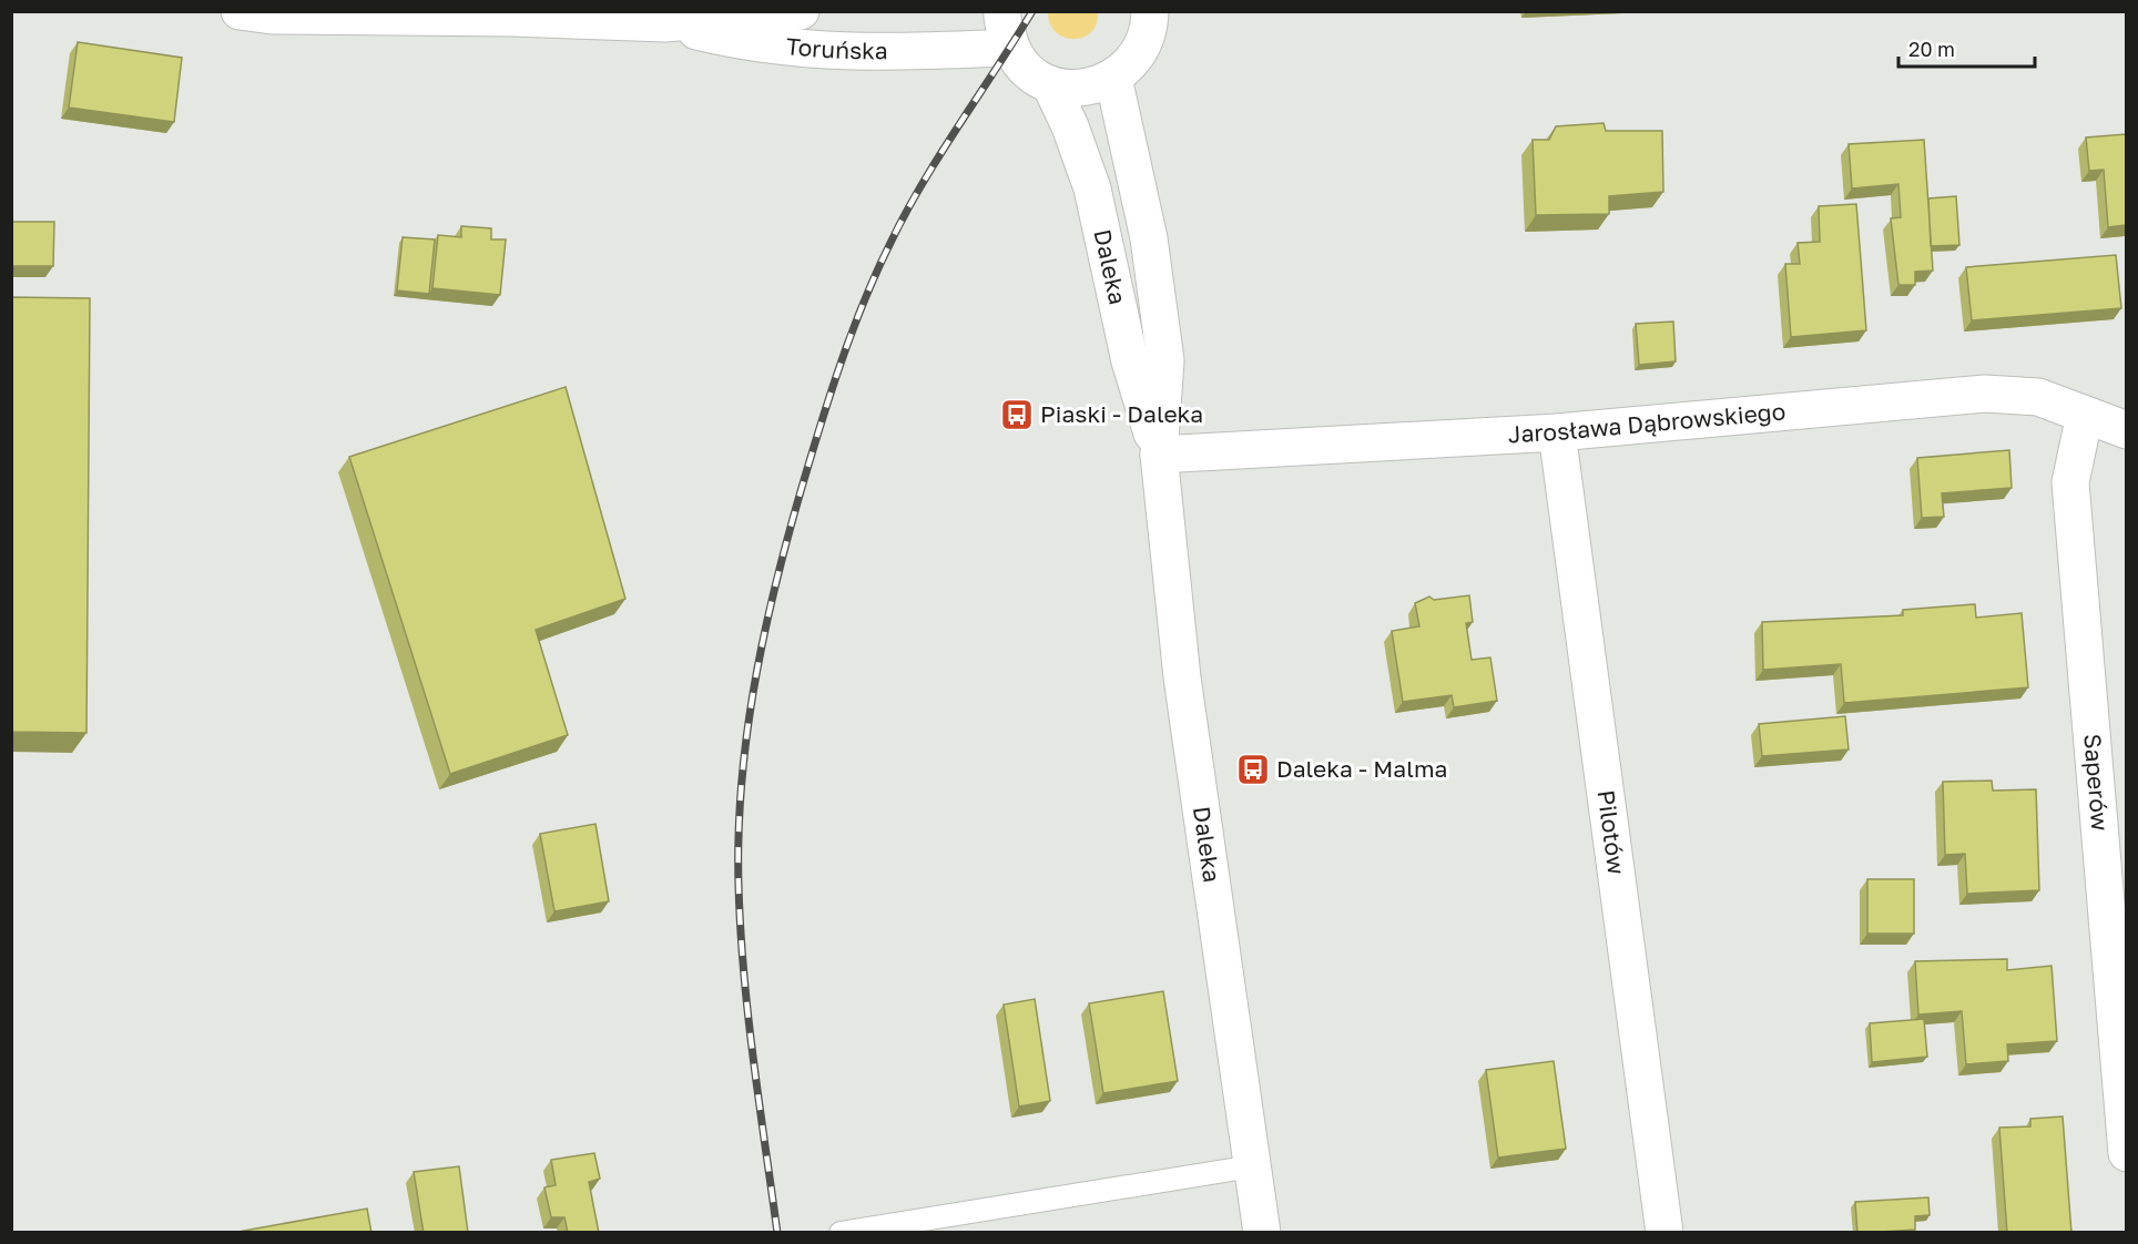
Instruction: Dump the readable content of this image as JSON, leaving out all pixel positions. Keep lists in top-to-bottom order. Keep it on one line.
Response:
{"streets":{"street":["Toruńska","Daleka","Jarosława Dąbrowskiego","Saperów","Pilotów"]},"crossings":[["Daleka","Jarosława Dąbrowskiego"],["Jarosława Dąbrowskiego","Saperów"],["Jarosława Dąbrowskiego","Pilotów"]],"places":{"bus stop":["Piaski - Daleka","Daleka - Malma"]},"scale_bar":"20 m"}
